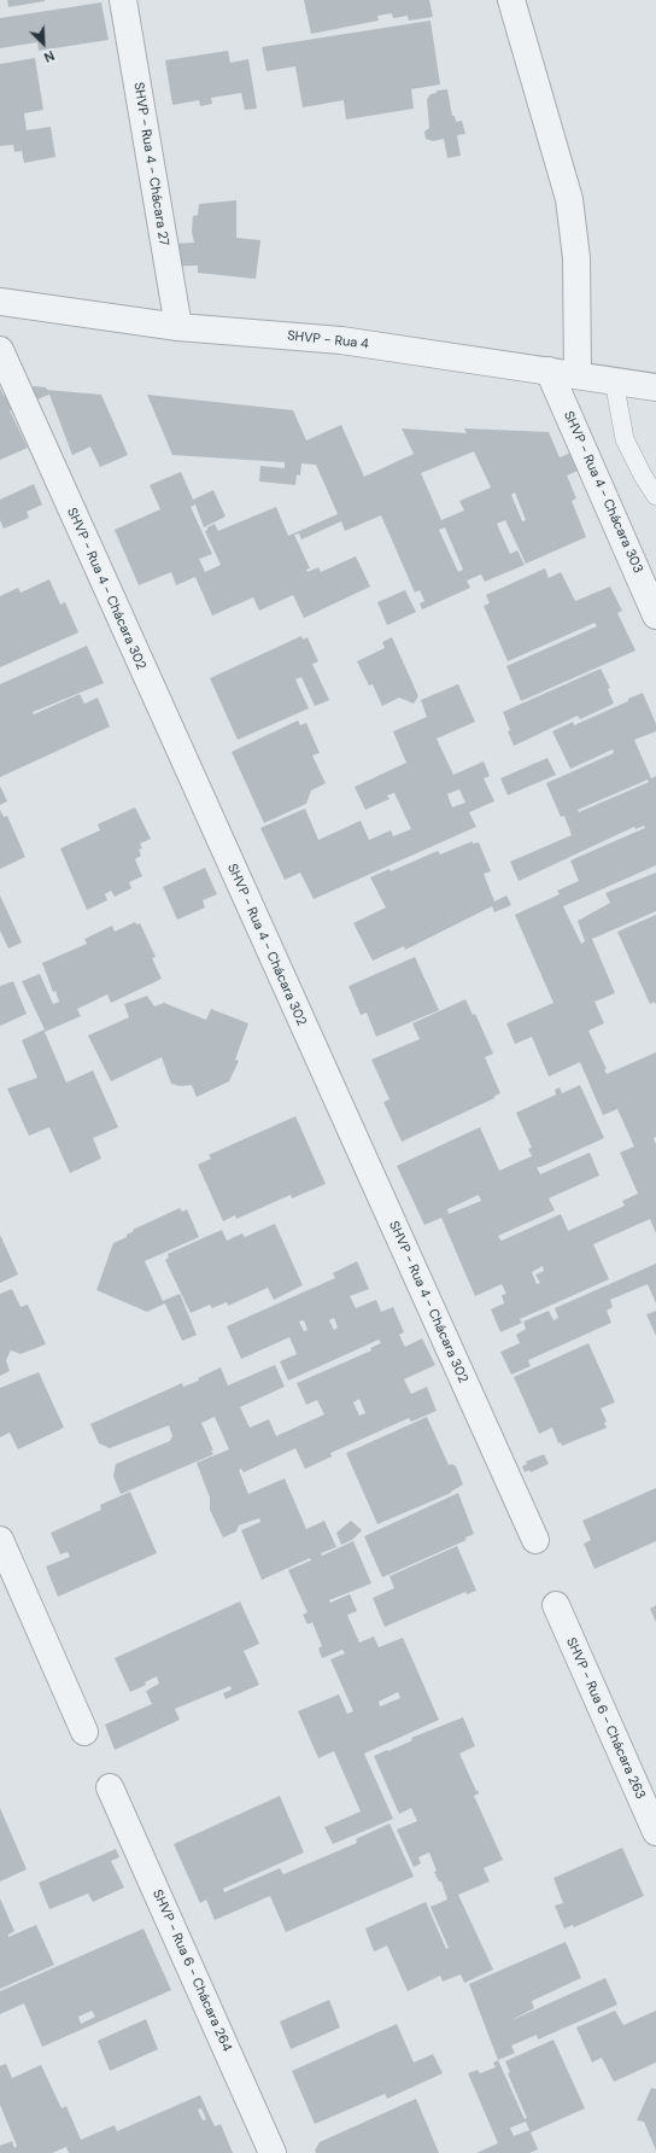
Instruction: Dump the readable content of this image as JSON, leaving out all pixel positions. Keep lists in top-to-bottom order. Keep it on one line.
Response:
{"streets":{"street":["SHVP - Rua 4 - Chácara 27","SHVP - Rua 4","SHVP - Rua 4 - Chácara 303","SHVP - Rua 4 - Chácara 302","SHVP - Rua 6 - Chácara 263","SHVP - Rua 6 - Chácara 264"]},"crossings":[["SHVP - Rua 4 - Chácara 27","SHVP - Rua 4"],["SHVP - Rua 4","SHVP - Rua 4 - Chácara 303"]],"north":"bottom right"}
